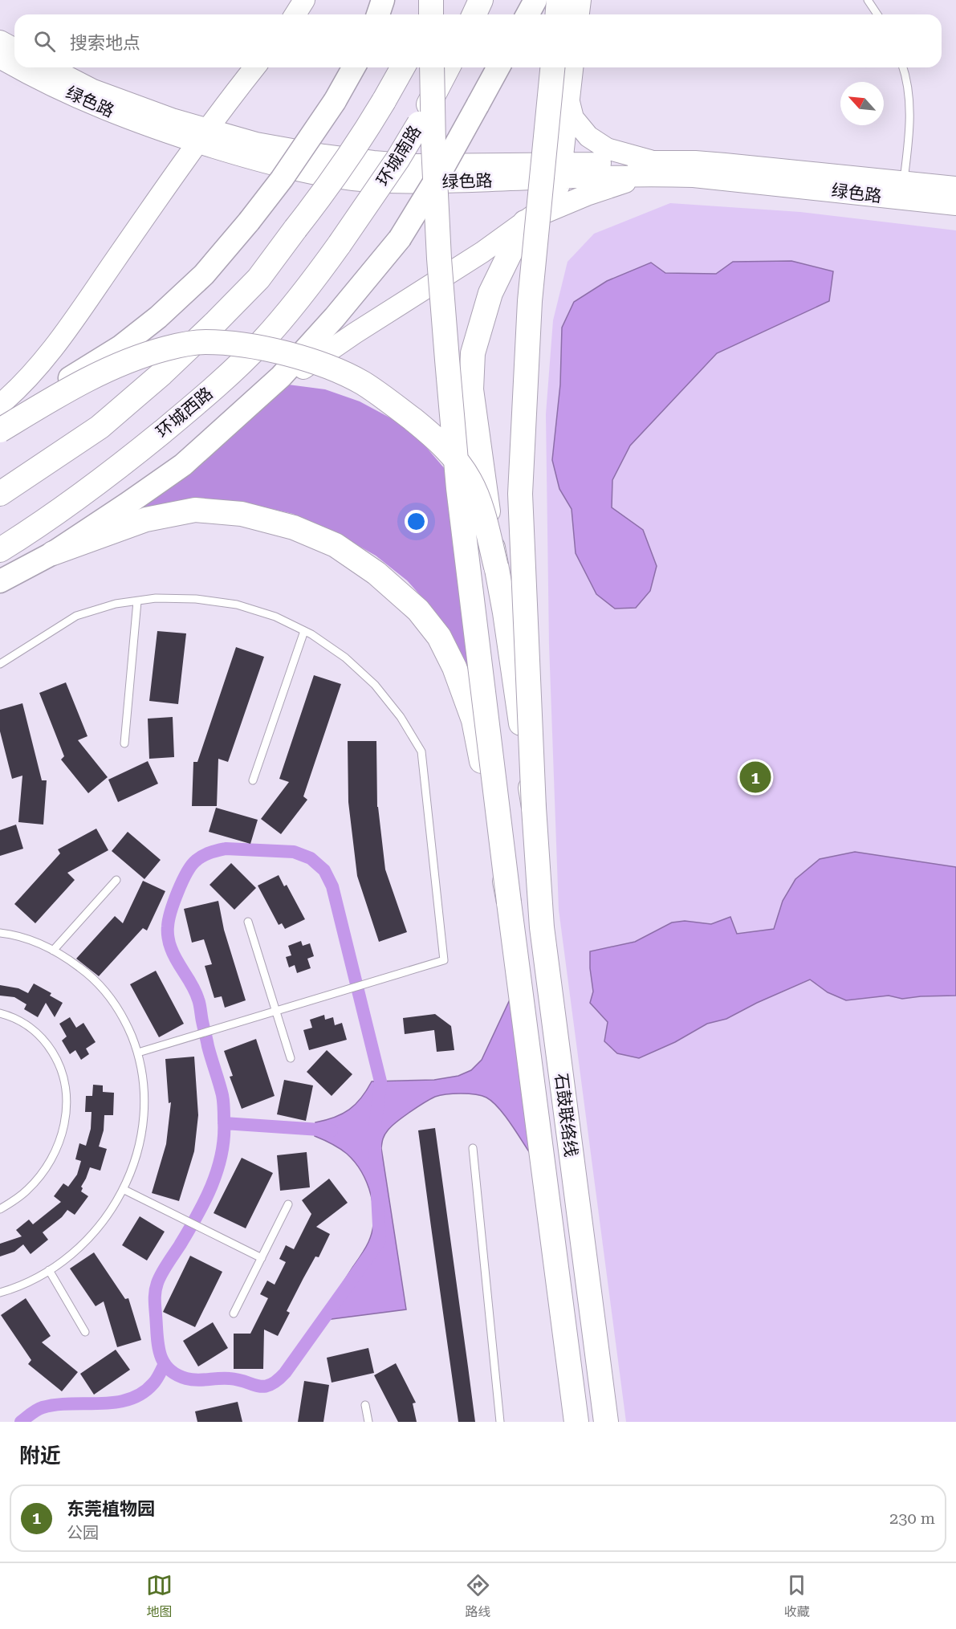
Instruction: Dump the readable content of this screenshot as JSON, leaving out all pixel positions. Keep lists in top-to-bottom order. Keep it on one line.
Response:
{"streets":{"highway":["环城南路","环城西路","石鼓联络线"],"main road":["绿色路"]},"crossings":[["环城南路","环城西路"]],"north":"top left","page":{"search":"搜索地点","pins":"1","heading":"附近","list":[{"mark":"1","name":"东莞植物园","note":"公园","value":"230 m"}],"nav":["地图","路线","收藏"]}}
